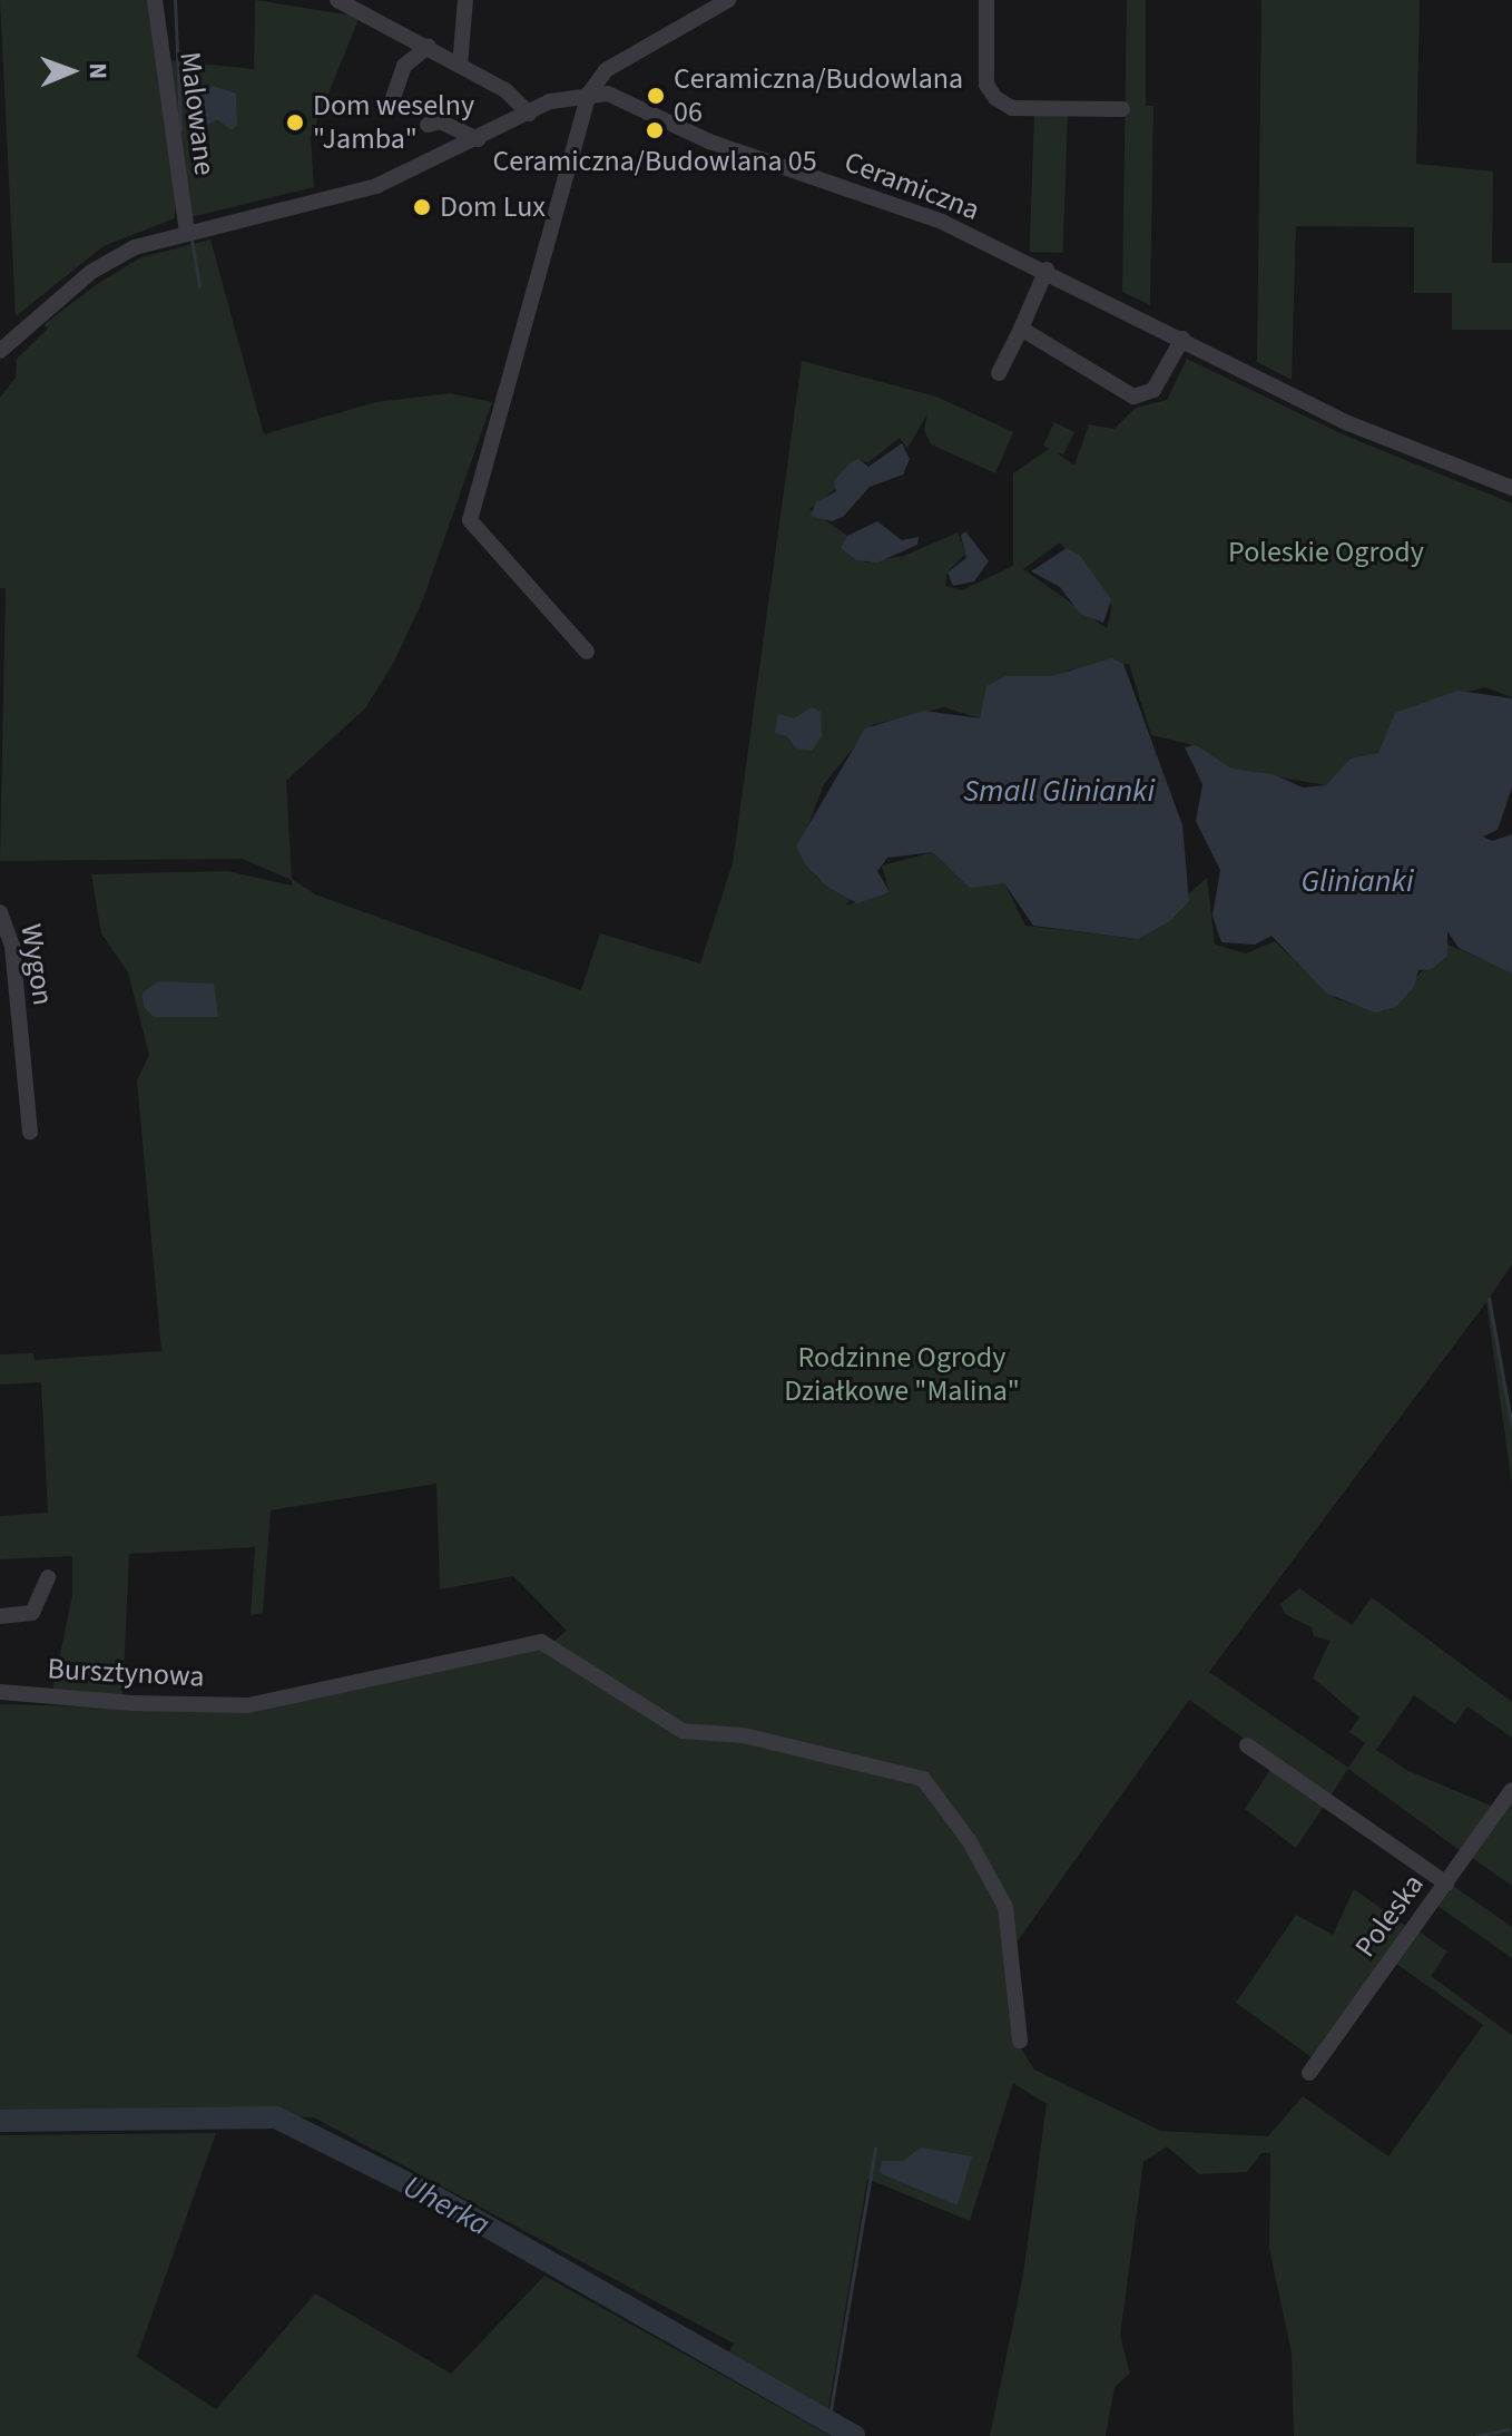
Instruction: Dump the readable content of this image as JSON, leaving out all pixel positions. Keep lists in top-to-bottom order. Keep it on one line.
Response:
{"streets":{"street":["Malowane","Ceramiczna","Wygon","Bursztynowa","Poleska"]},"crossings":[["Malowane","Ceramiczna"]],"water":["Small Glinianki","Glinianki","Uherka"],"parks":["Poleskie Ogrody","Rodzinne Ogrody Działkowe \"Malina\""],"places":["Ceramiczna/Budowlana 06","Dom weselny \"Jamba\"","Ceramiczna/Budowlana 05","Dom Lux"],"north":"right"}
